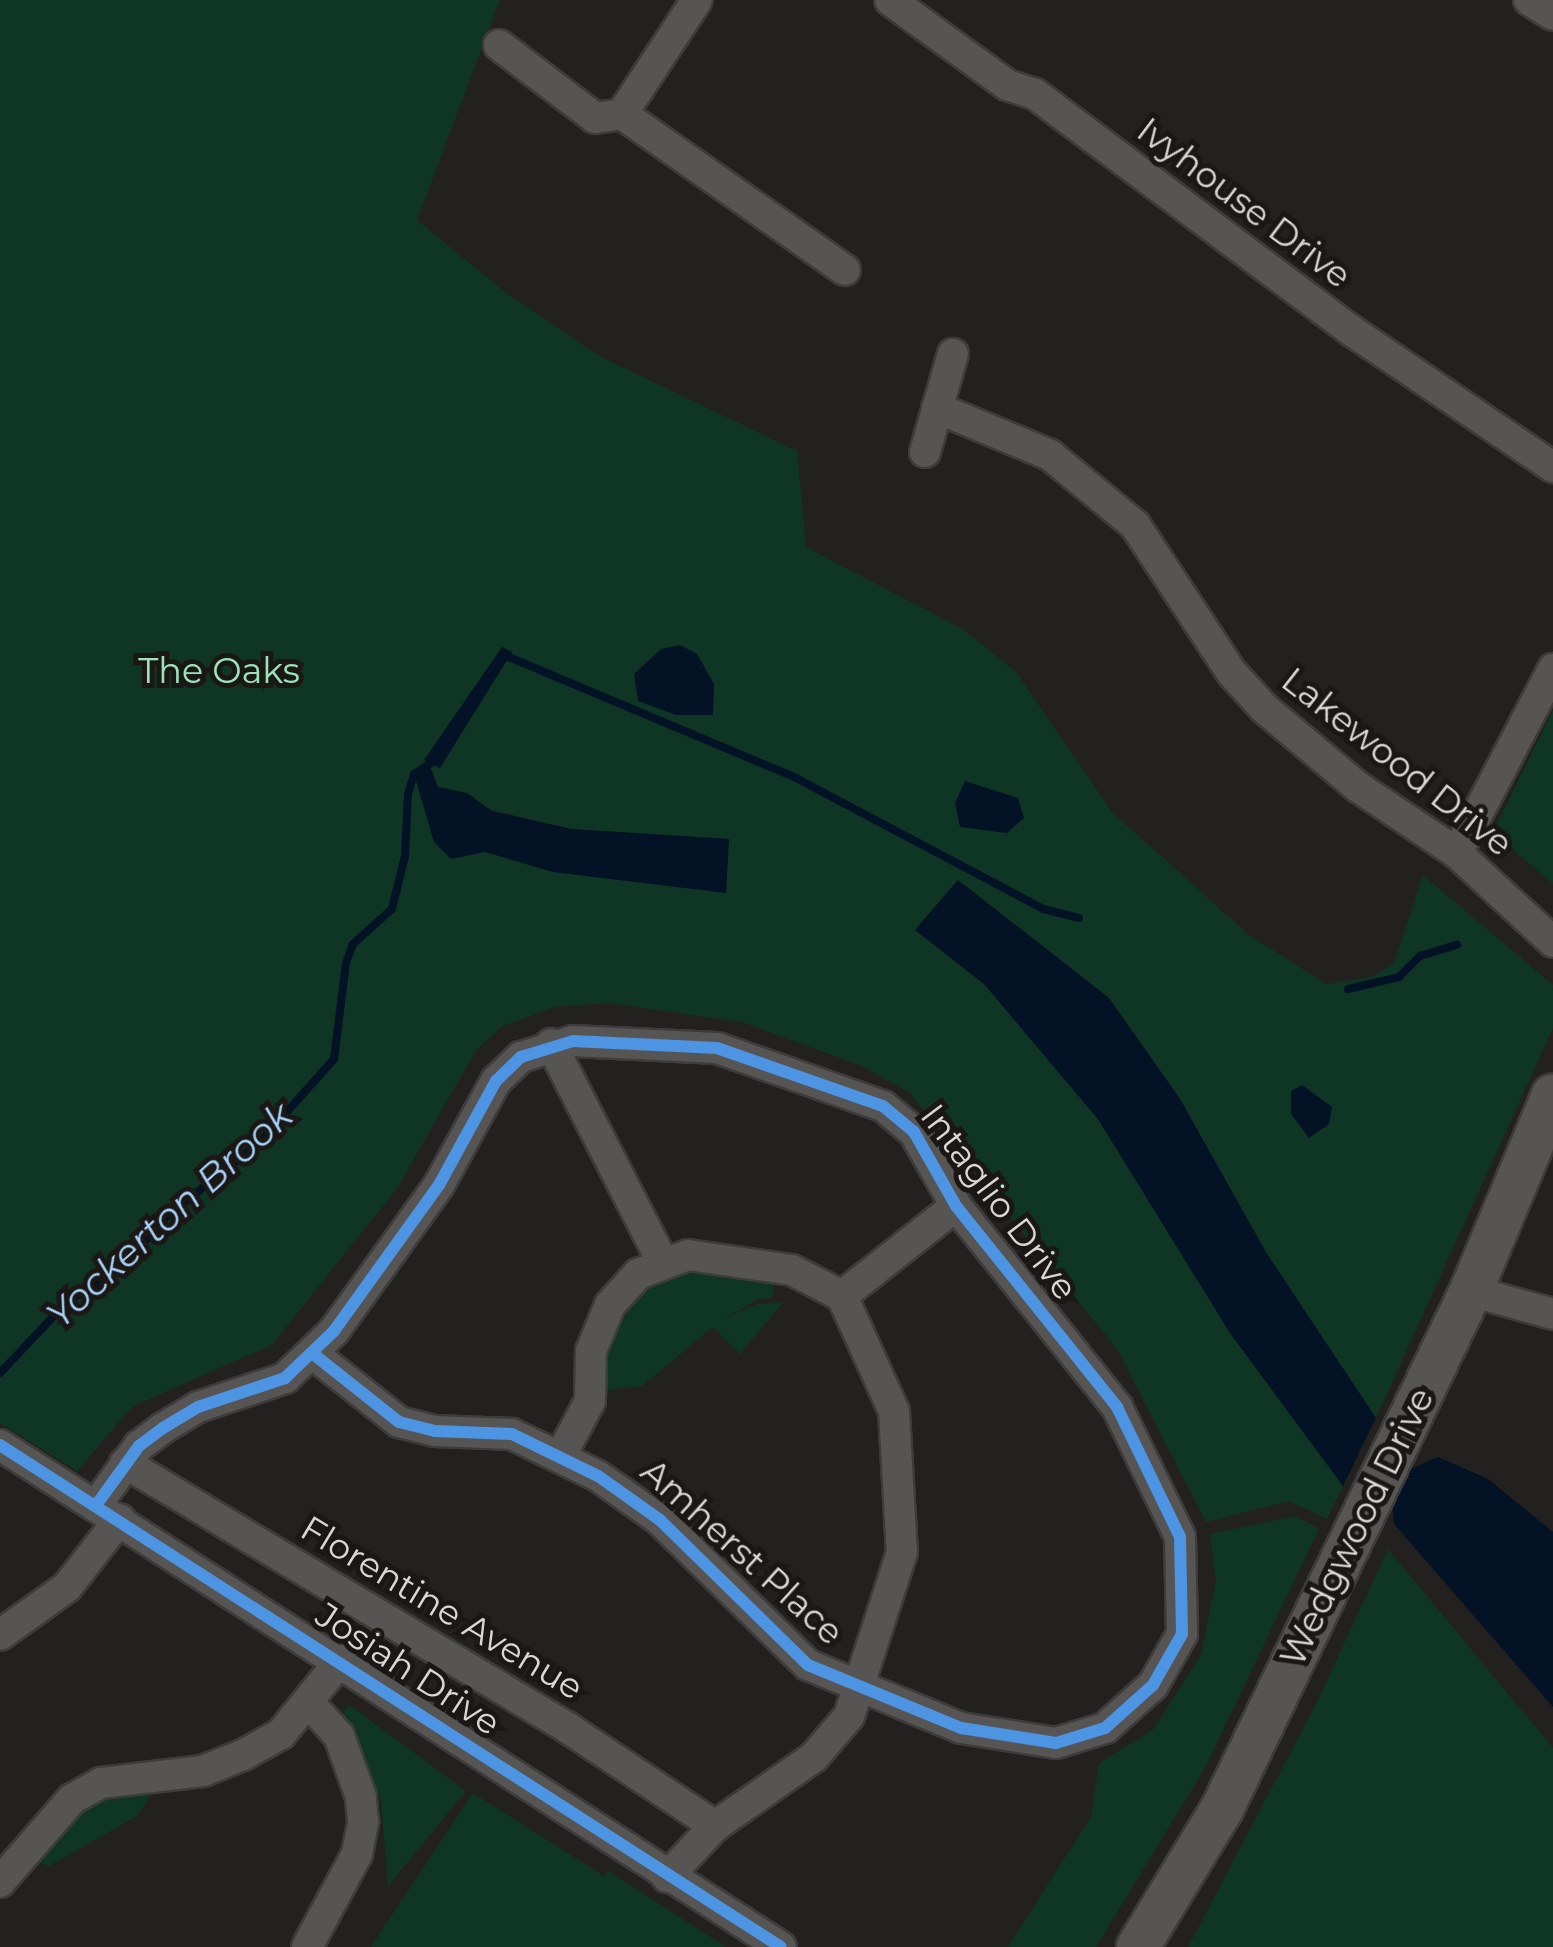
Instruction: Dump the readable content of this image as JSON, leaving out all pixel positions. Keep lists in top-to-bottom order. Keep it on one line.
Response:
{"streets":{"street":["Ivyhouse Drive","Lakewood Drive","Intaglio Drive","Wedgwood Drive","Amherst Place","Florentine Avenue","Josiah Drive"]},"crossings":[["Intaglio Drive","Amherst Place"],["Intaglio Drive","Florentine Avenue"],["Intaglio Drive","Josiah Drive"]],"water":["Yockerton Brook"],"parks":["The Oaks"]}
